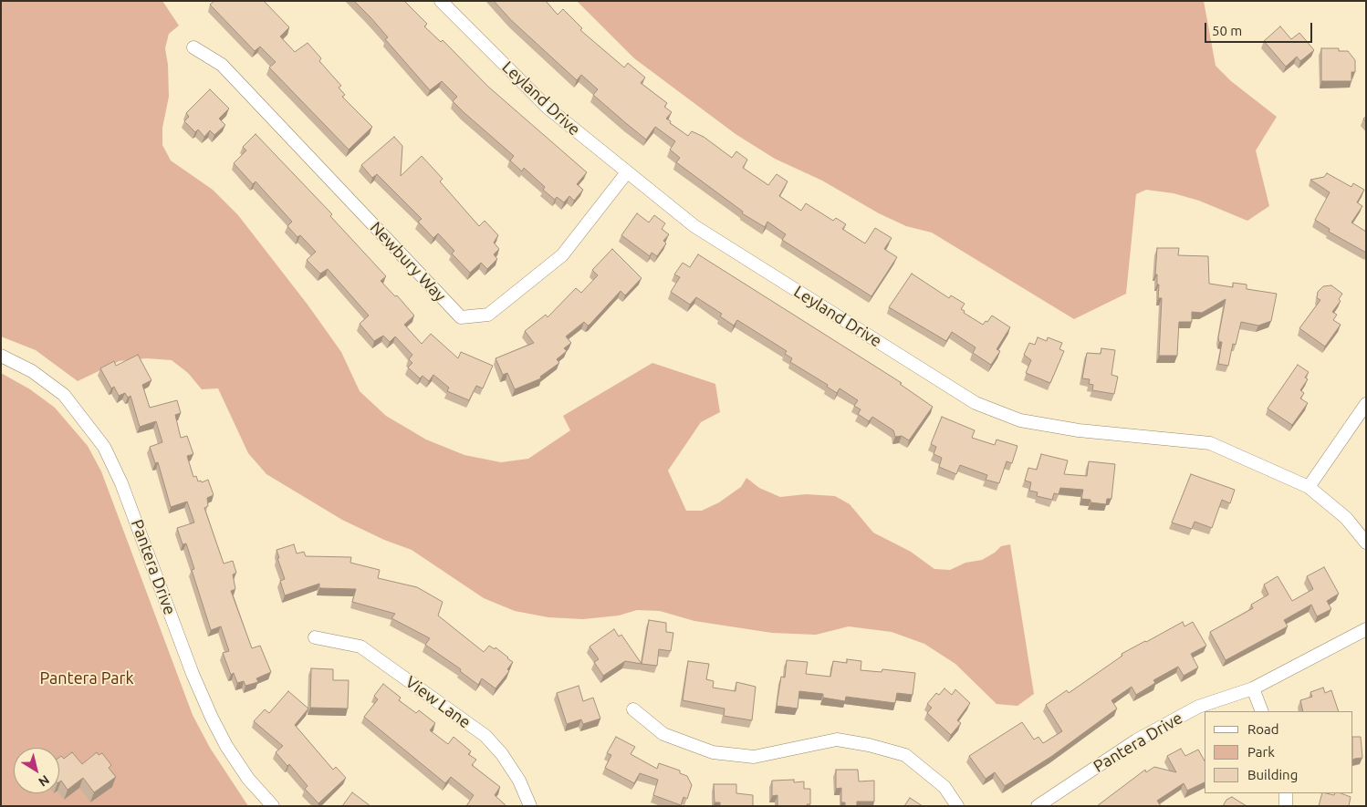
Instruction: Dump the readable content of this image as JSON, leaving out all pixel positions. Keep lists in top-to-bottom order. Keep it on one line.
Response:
{"streets":{"street":["Leyland Drive","Newbury Way","Pantera Drive","View Lane"]},"crossings":[["Leyland Drive","Newbury Way"]],"parks":["Pantera Park"],"legend":["Road","Park","Building"],"scale_bar":"50 m","north":"bottom right"}
